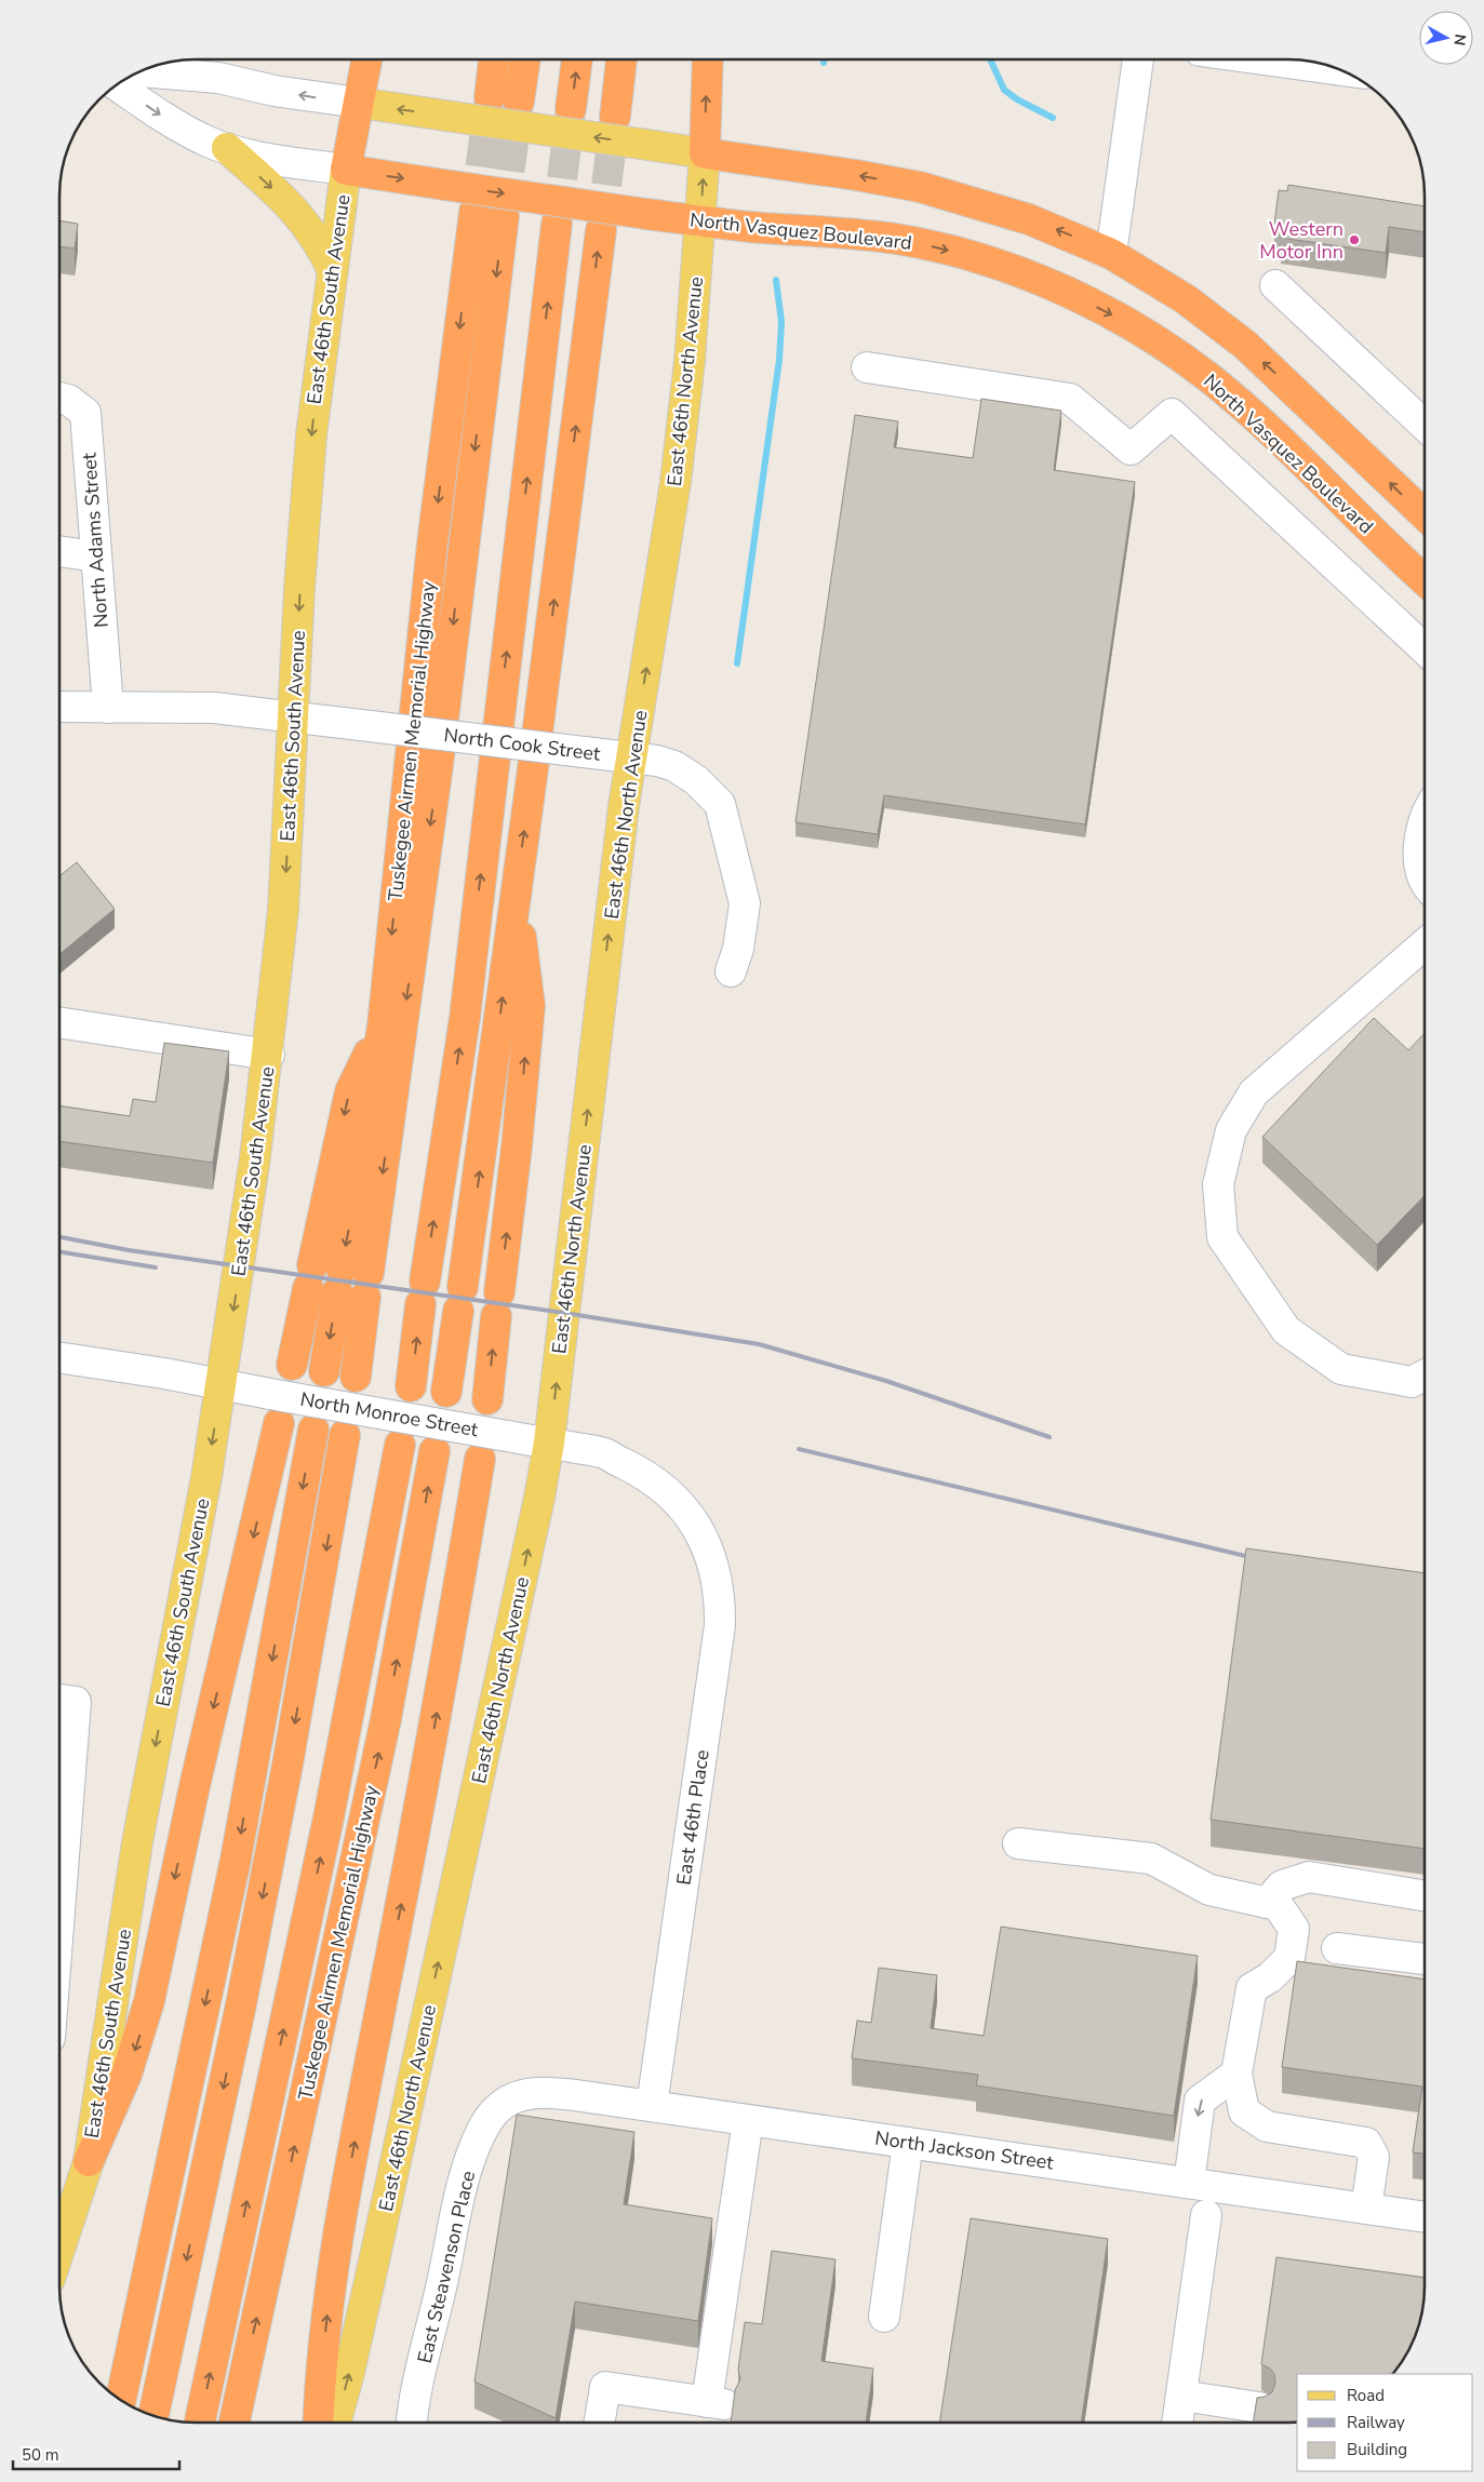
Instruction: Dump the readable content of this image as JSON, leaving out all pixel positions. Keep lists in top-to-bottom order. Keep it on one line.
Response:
{"streets":{"highway":["North Vasquez Boulevard","East 46th South Avenue","East 46th North Avenue","Tuskegee Airmen Memorial Highway"],"street":["North Adams Street","North Cook Street","North Monroe Street","East 46th Place","North Jackson Street","East Steavenson Place"]},"crossings":[["North Vasquez Boulevard","East 46th South Avenue"],["North Vasquez Boulevard","East 46th North Avenue"],["East 46th South Avenue","North Cook Street"],["East 46th South Avenue","North Monroe Street"],["East 46th North Avenue","North Cook Street"],["East 46th North Avenue","North Monroe Street"],["North Adams Street","North Cook Street"],["North Monroe Street","East 46th Place"],["East 46th Place","North Jackson Street"],["North Jackson Street","East Steavenson Place"]],"places":["Western Motor Inn"],"legend":["Road","Railway","Building"],"scale_bar":"50 m","north":"right"}
